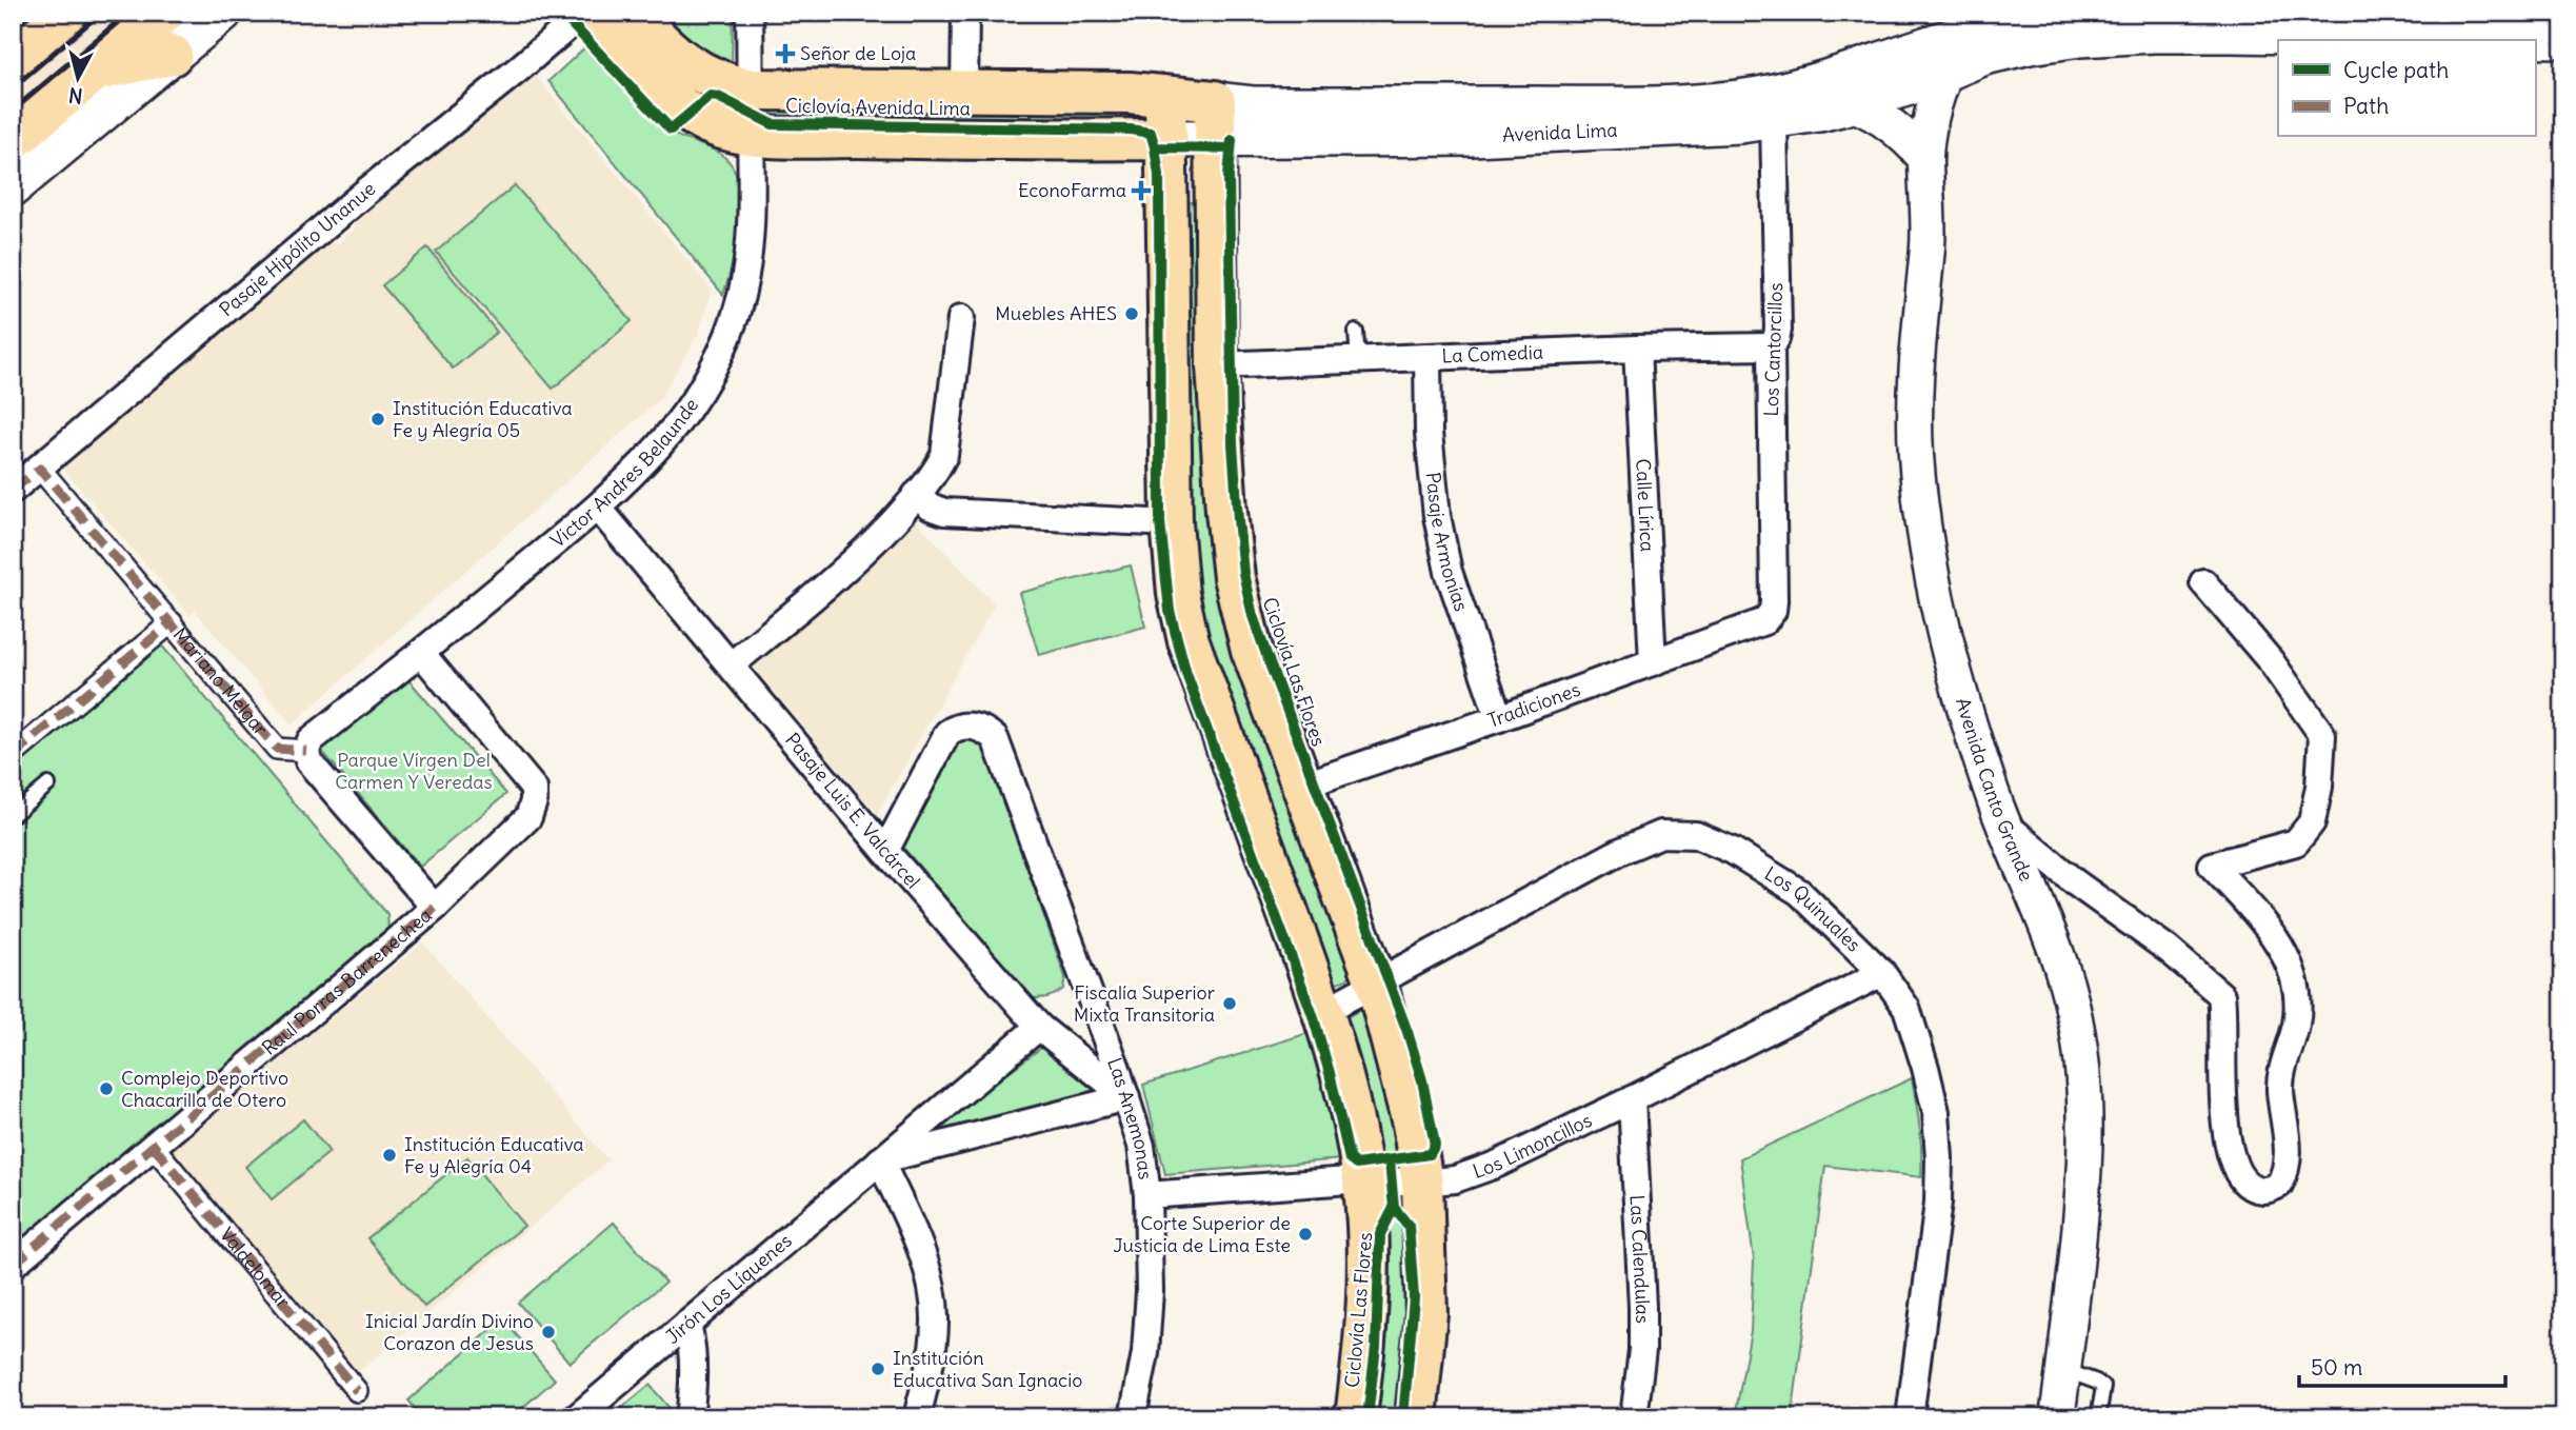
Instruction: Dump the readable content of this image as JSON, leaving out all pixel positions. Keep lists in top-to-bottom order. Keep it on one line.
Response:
{"streets":{"main road":["Avenida Lima"],"street":["Pasaje Hipólito Unanue","Los Cantorcillos","La Comedia","Victor Andres Belaunde","Calle Lírica","Pasaje Armonías","Mariano Melgar","Tradiciones","Avenida Canto Grande","Pasaje Luis E. Valcárcel","Los Quinuales","Raul Porras Barrenechea","Las Anemonas","Los Limoncillos","Las Calendulas","Valdelomar","Jirón Los Líquenes"],"cycle path":["Ciclovía Avenida Lima","Ciclovía Las Flores"]},"crossings":[["Avenida Lima","Los Cantorcillos"],["Avenida Lima","Victor Andres Belaunde"],["Avenida Lima","Avenida Canto Grande"],["Pasaje Hipólito Unanue","Mariano Melgar"],["Los Cantorcillos","La Comedia"],["Los Cantorcillos","Tradiciones"],["La Comedia","Calle Lírica"],["La Comedia","Pasaje Armonías"],["Victor Andres Belaunde","Mariano Melgar"],["Victor Andres Belaunde","Pasaje Luis E. Valcárcel"],["Victor Andres Belaunde","Raul Porras Barrenechea"],["Calle Lírica","Tradiciones"],["Pasaje Armonías","Tradiciones"],["Pasaje Luis E. Valcárcel","Las Anemonas"],["Pasaje Luis E. Valcárcel","Jirón Los Líquenes"],["Los Quinuales","Los Limoncillos"],["Raul Porras Barrenechea","Valdelomar"],["Las Anemonas","Los Limoncillos"],["Las Anemonas","Jirón Los Líquenes"],["Los Limoncillos","Las Calendulas"]],"parks":["Parque Vírgen Del Carmen Y Veredas"],"places":{"health":["Señor de Loja","EconoFarma"],"other":["Muebles AHES","Institución Educativa Fe y Alegría 05","Fiscalía Superior Mixta Transitoria","Complejo Deportivo Chacarilla de Otero","Institución Educativa Fe y Alegría 04","Corte Superior de Justicia de Lima Este","Inicial Jardín Divino Corazon de Jesus","Institución Educativa San Ignacio"]},"legend":["Cycle path","Path"],"scale_bar":"50 m","north":"bottom"}
